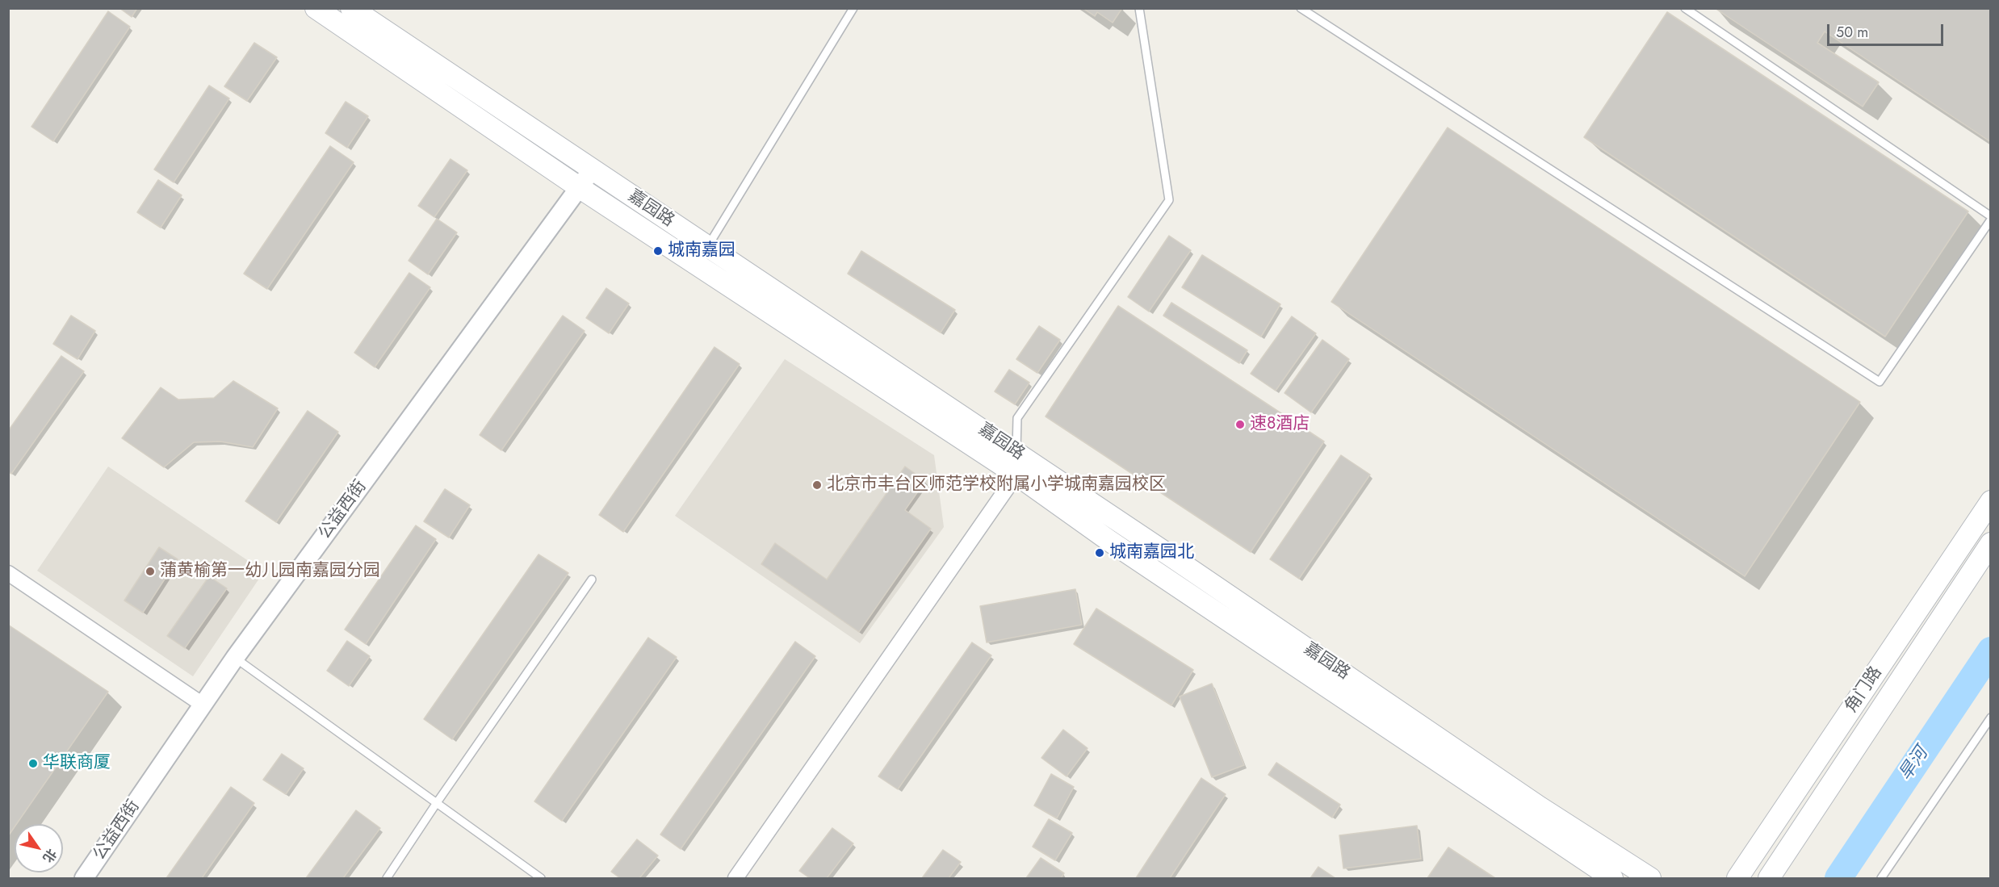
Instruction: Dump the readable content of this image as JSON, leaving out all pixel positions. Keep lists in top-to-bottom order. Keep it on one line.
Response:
{"streets":{"main road":["嘉园路","角门路"],"street":["公益西街"]},"crossings":[["嘉园路","公益西街"]],"water":["旱河"],"places":["城南嘉园","速8酒店","北京市丰台区师范学校附属小学城南嘉园校区","城南嘉园北","蒲黄榆第一幼儿园南嘉园分园","华联商厦"],"scale_bar":"50 m","north":"bottom right"}
